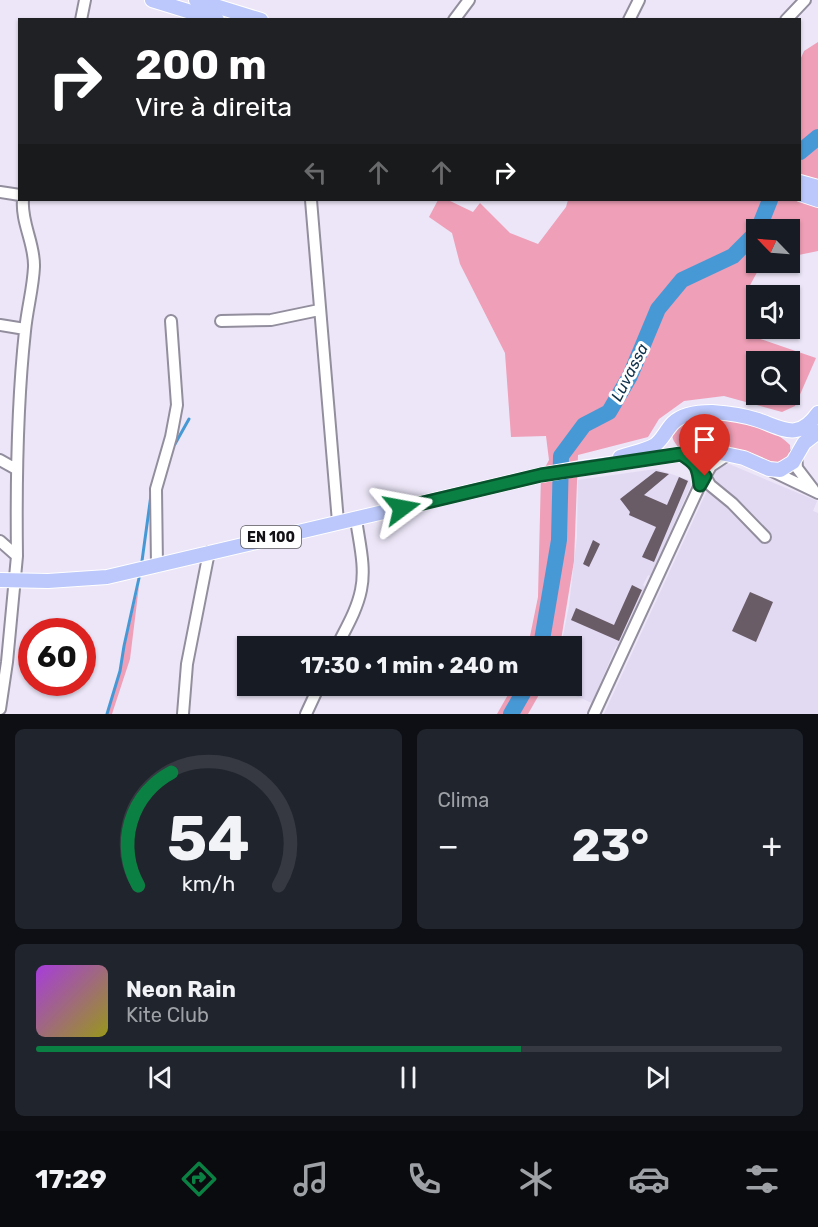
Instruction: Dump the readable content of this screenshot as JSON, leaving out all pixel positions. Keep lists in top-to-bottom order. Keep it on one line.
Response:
{"streets":{"main road":["EN 100"]},"water":["Luvassa"],"north":"top left","page":{"turn":["200 m","Vire à direita"],"limit":"60","trip":"17:30 · 1 min · 240 m","tile":"Clima","heat":["−","23°","+"],"song":["Neon Rain","Kite Club"],"tabs":"17:29","gauge":["54","km/h"]}}
